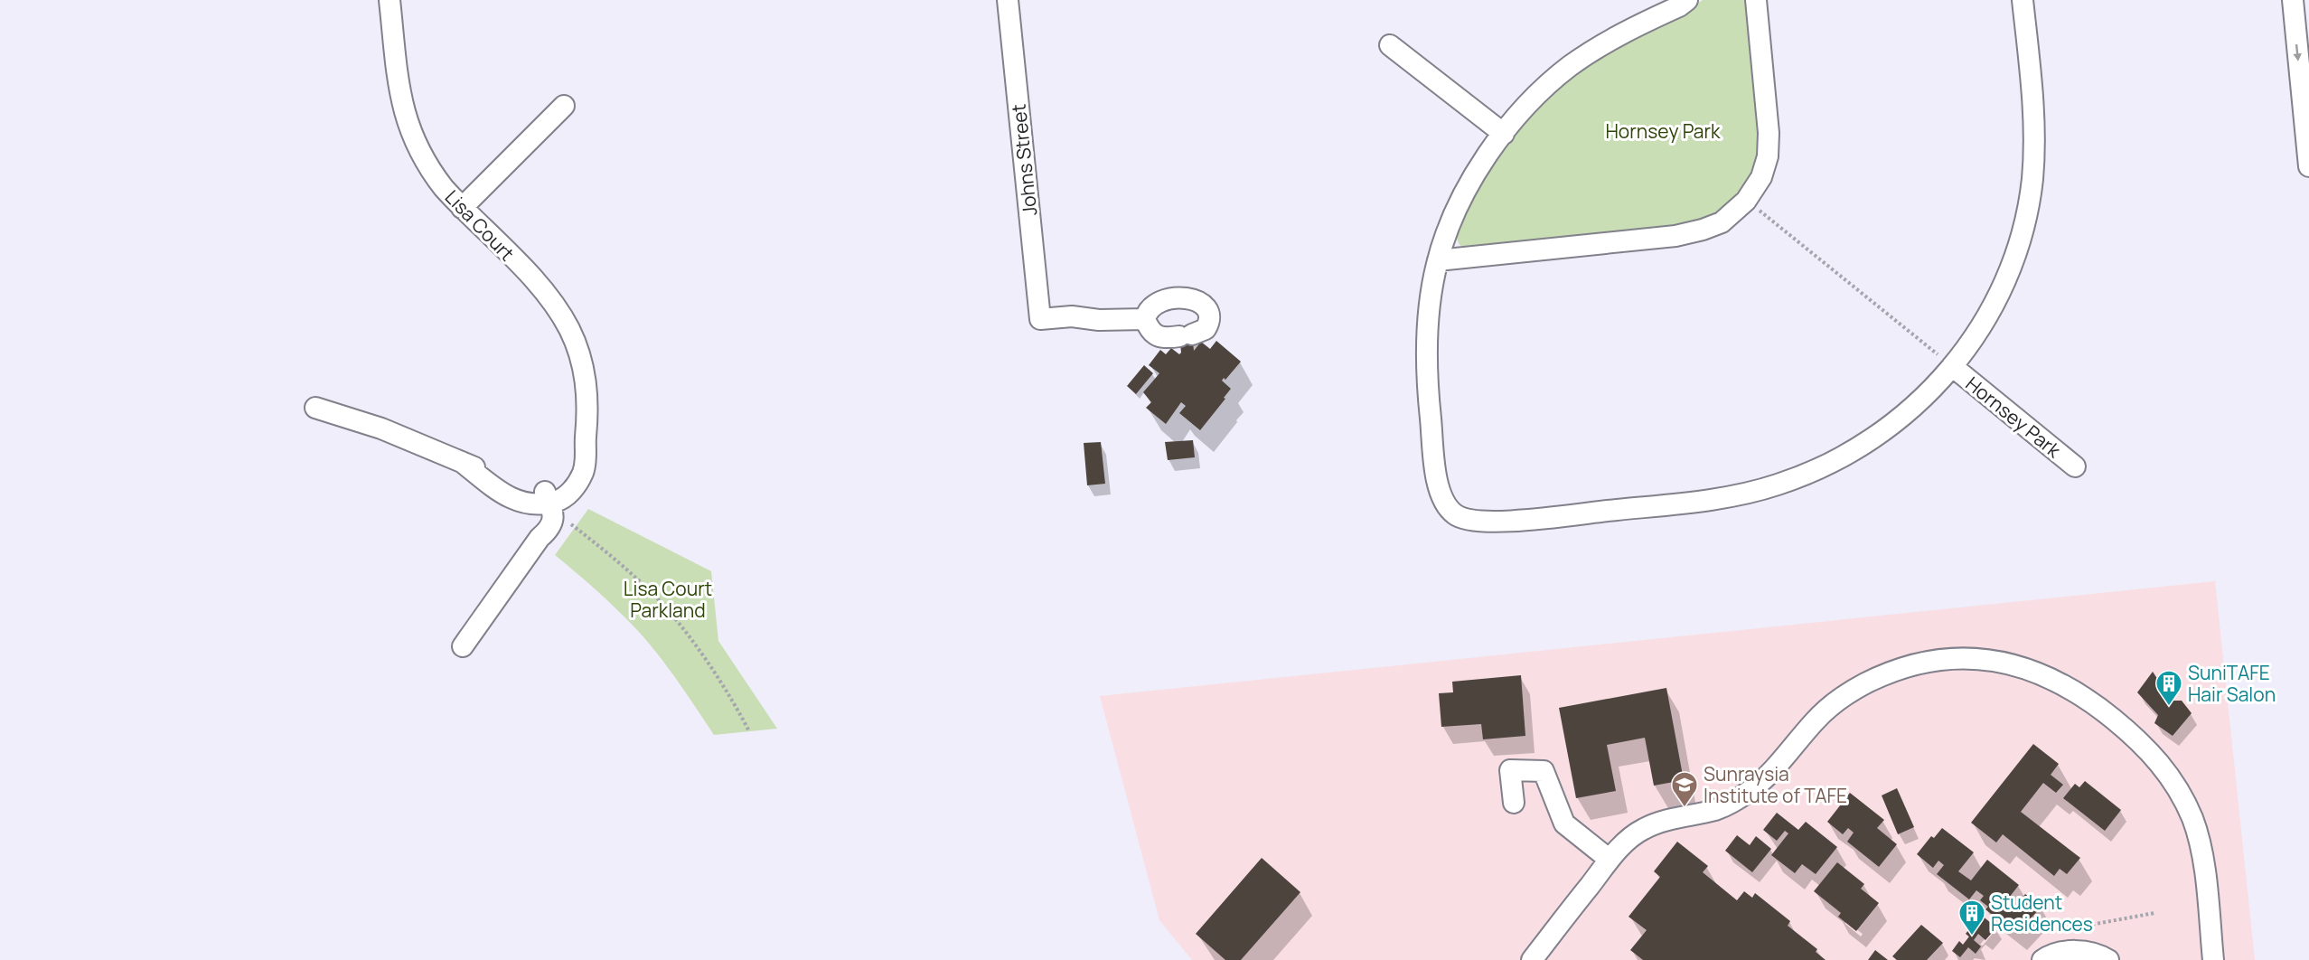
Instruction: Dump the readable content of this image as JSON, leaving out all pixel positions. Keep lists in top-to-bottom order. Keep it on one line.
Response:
{"streets":{"street":["Johns Street","Lisa Court","Hornsey Park"]},"parks":["Hornsey Park","Lisa Court Parkland"],"places":{"building":["SuniTAFE Hair Salon","Student Residences"],"school or university":["Sunraysia Institute of TAFE"]}}
